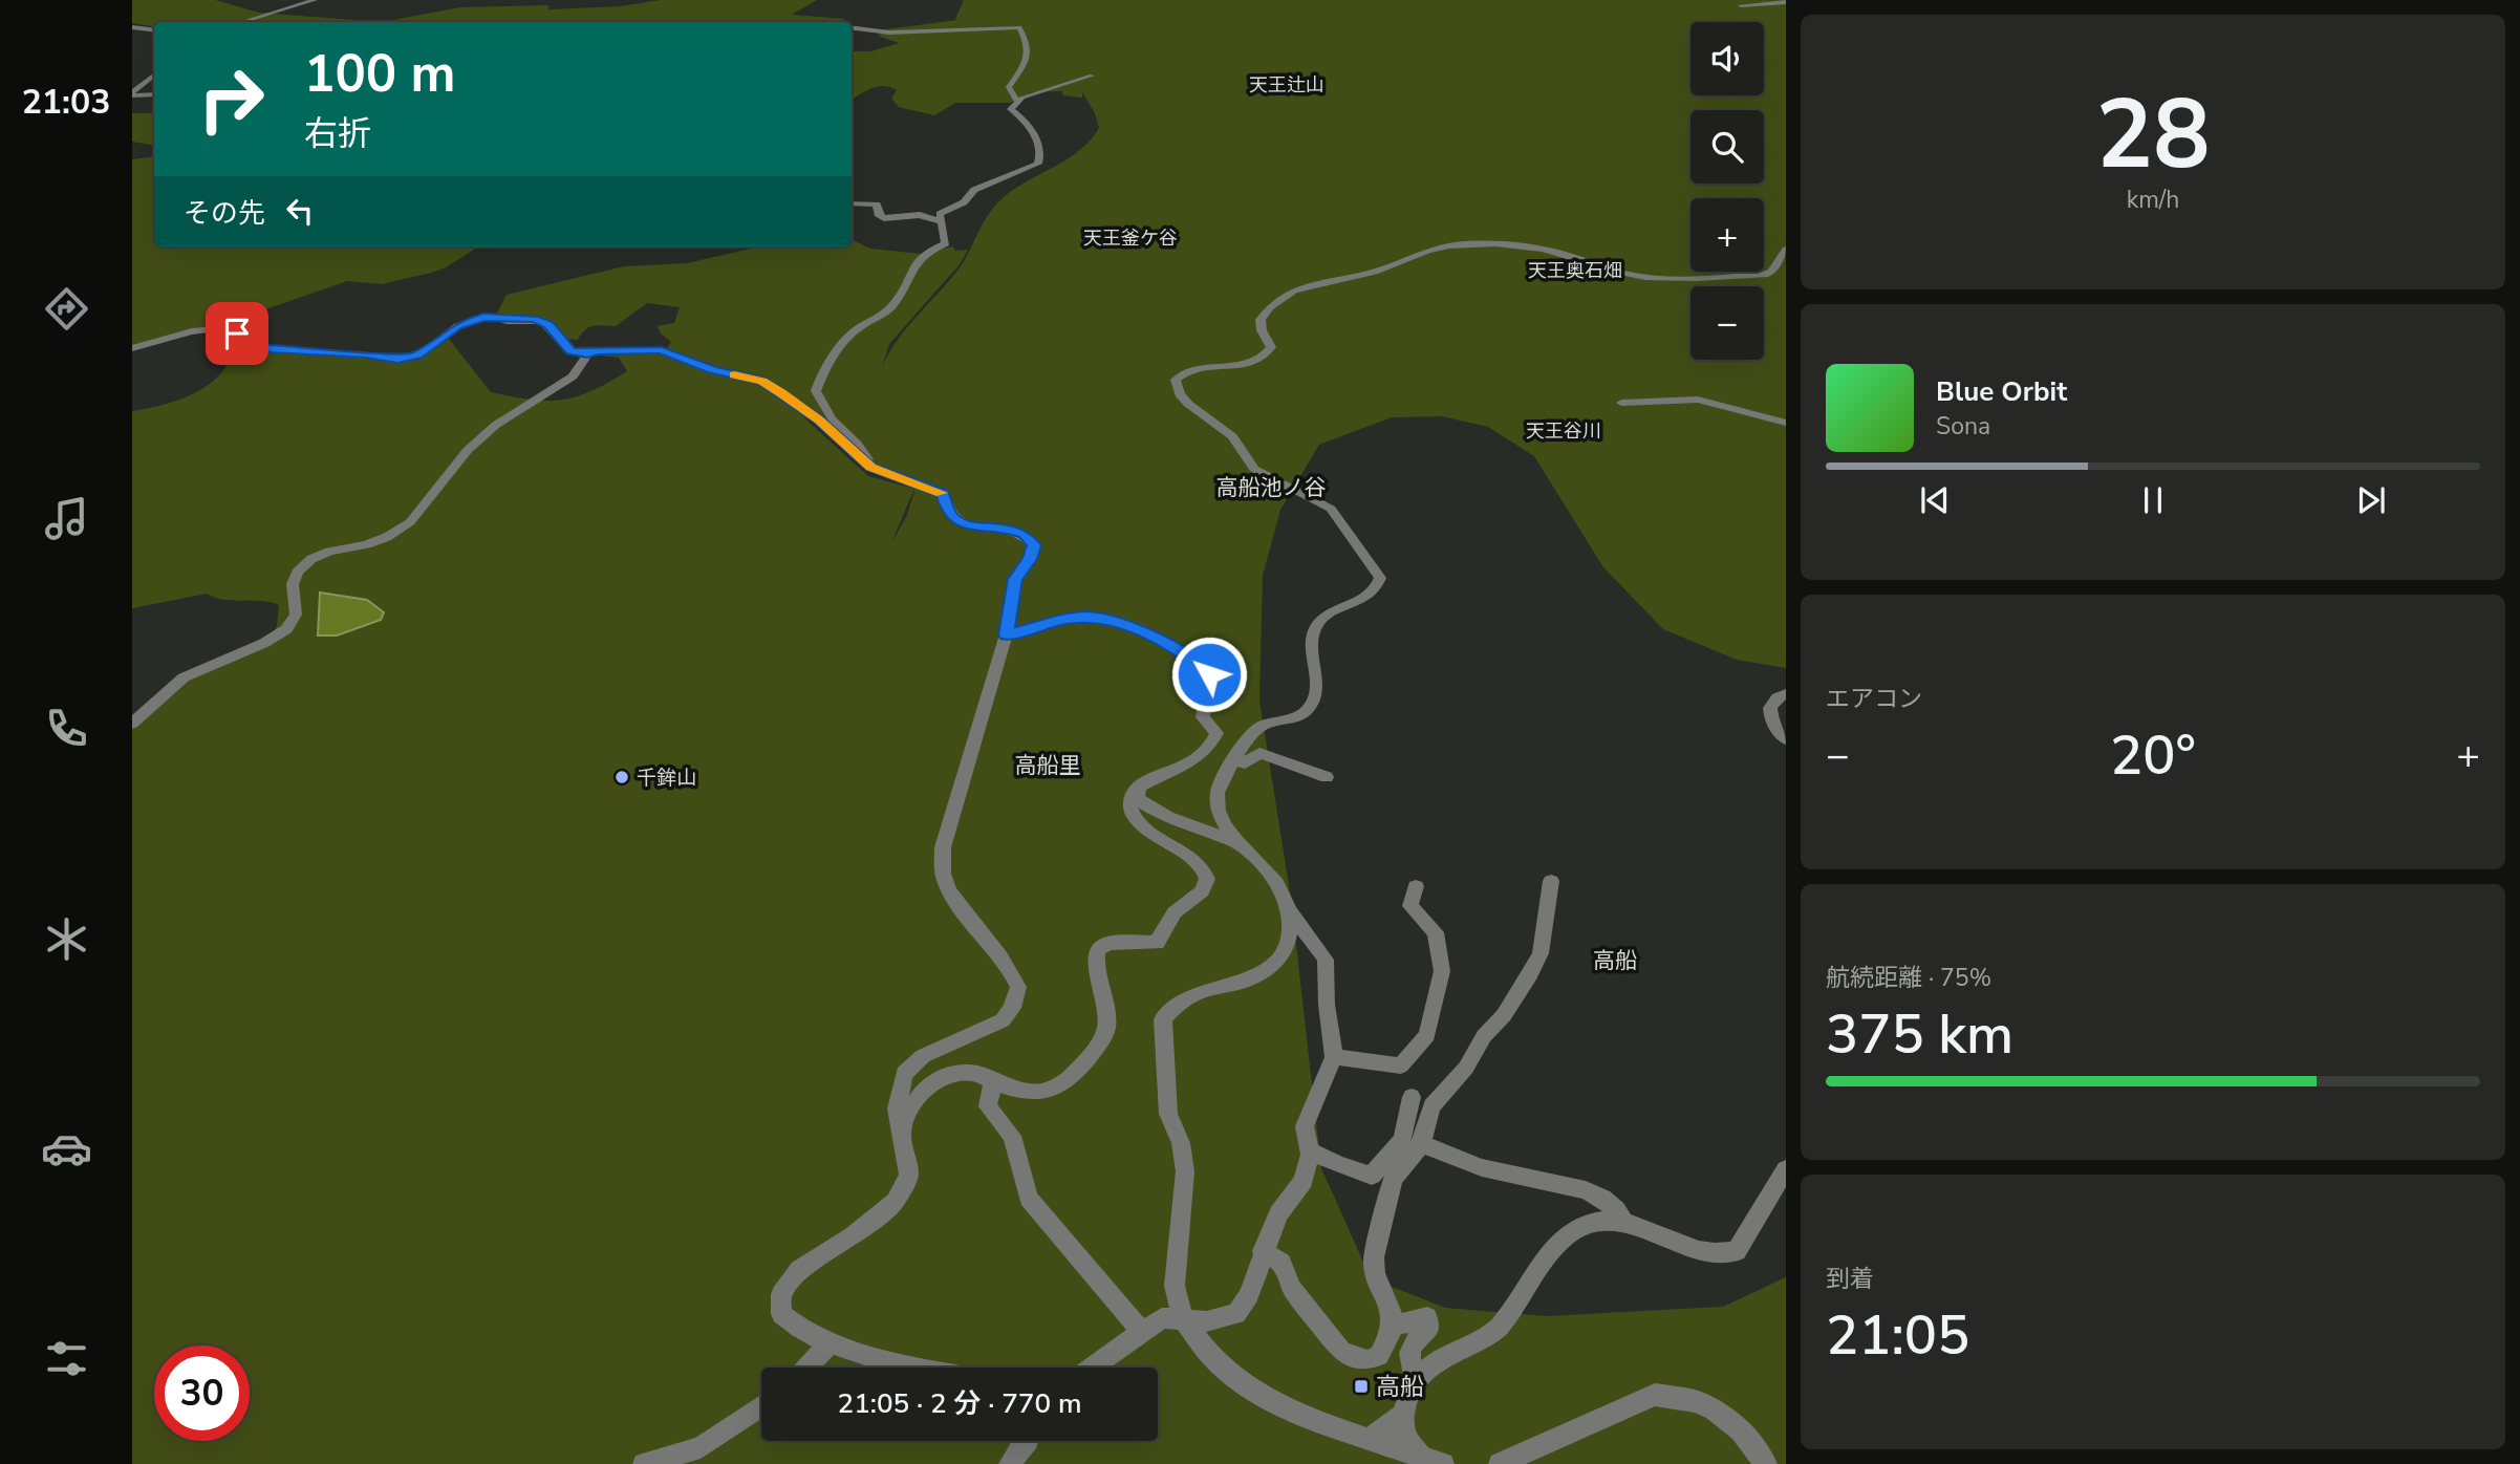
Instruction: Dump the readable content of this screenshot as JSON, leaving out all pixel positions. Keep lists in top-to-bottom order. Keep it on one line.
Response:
{"districts":["天王辻山","天王釜ケ谷","天王奥石畑","天王谷川","高船池ノ谷","高船里","高船"],"places":{"other":["千鉾山"],"transit":["高船"]},"page":{"tabs":"21:03","tile":[["28","km/h"],"エアコン",["航続距離 · 75%","375 km"],["到着","21:05"]],"map_buttons":["+","−"],"turn":["100 m","右折"],"then":"その先","song":["Blue Orbit","Sona"],"heat":["−","20°","+"],"limit":"30","trip":"21:05 · 2 分 · 770 m"}}
